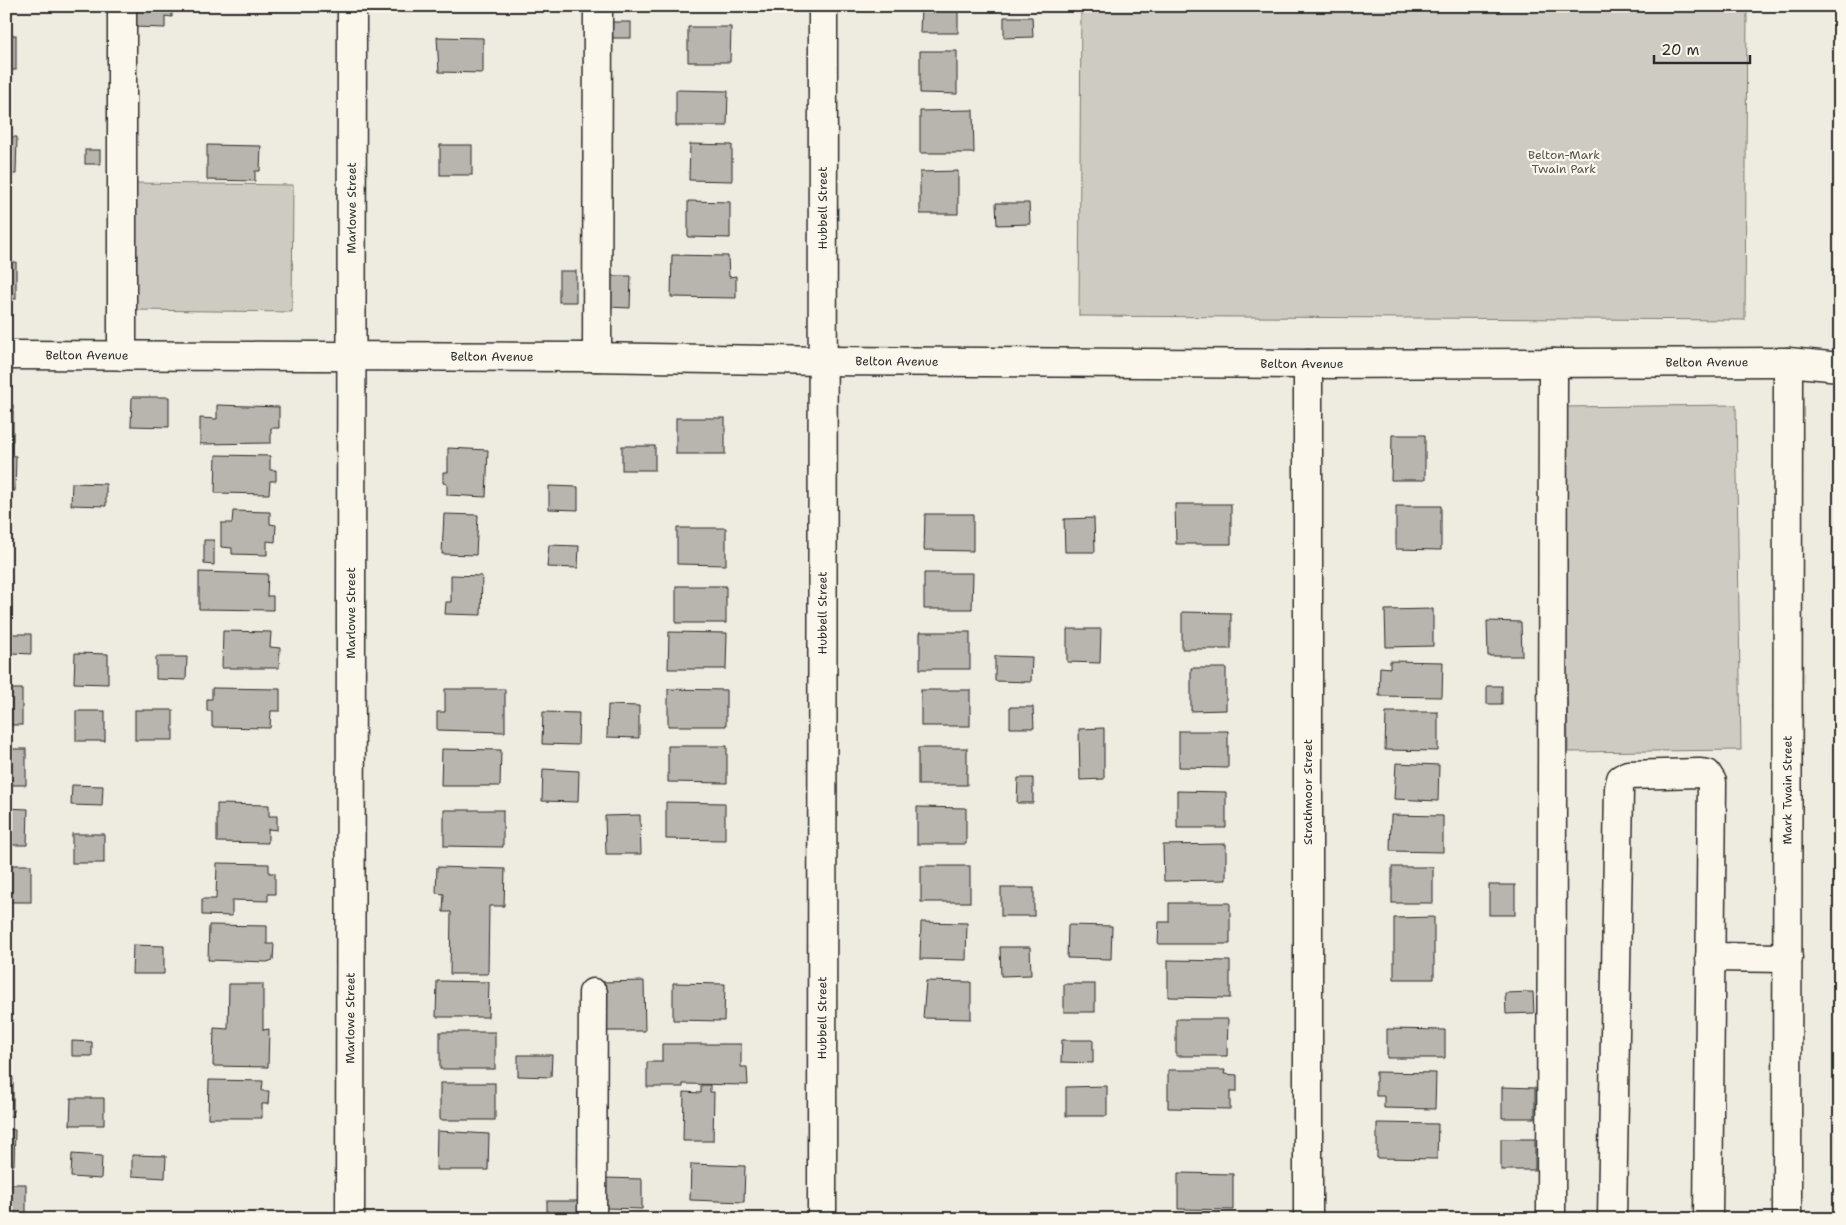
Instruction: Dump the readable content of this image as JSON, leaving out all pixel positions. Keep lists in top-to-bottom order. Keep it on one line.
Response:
{"streets":{"street":["Marlowe Street","Hubbell Street","Belton Avenue","Mark Twain Street","Strathmoor Street"]},"crossings":[["Marlowe Street","Belton Avenue"],["Hubbell Street","Belton Avenue"],["Belton Avenue","Mark Twain Street"],["Belton Avenue","Strathmoor Street"]],"parks":["Belton-Mark Twain Park"],"scale_bar":"20 m"}
